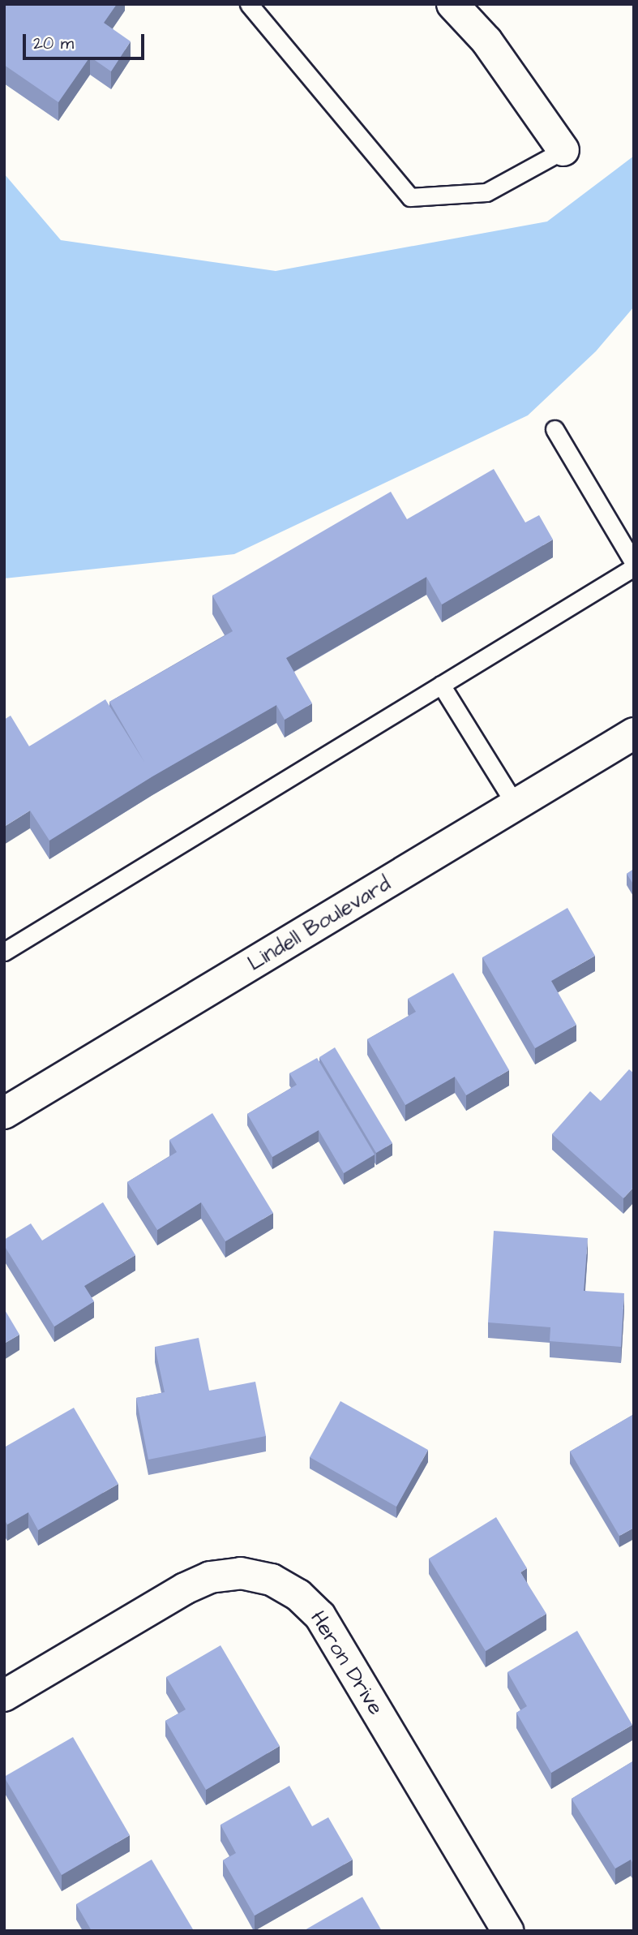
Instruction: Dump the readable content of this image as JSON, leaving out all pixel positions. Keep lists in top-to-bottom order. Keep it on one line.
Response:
{"streets":{"street":["Lindell Boulevard","Heron Drive"]},"scale_bar":"20 m"}
